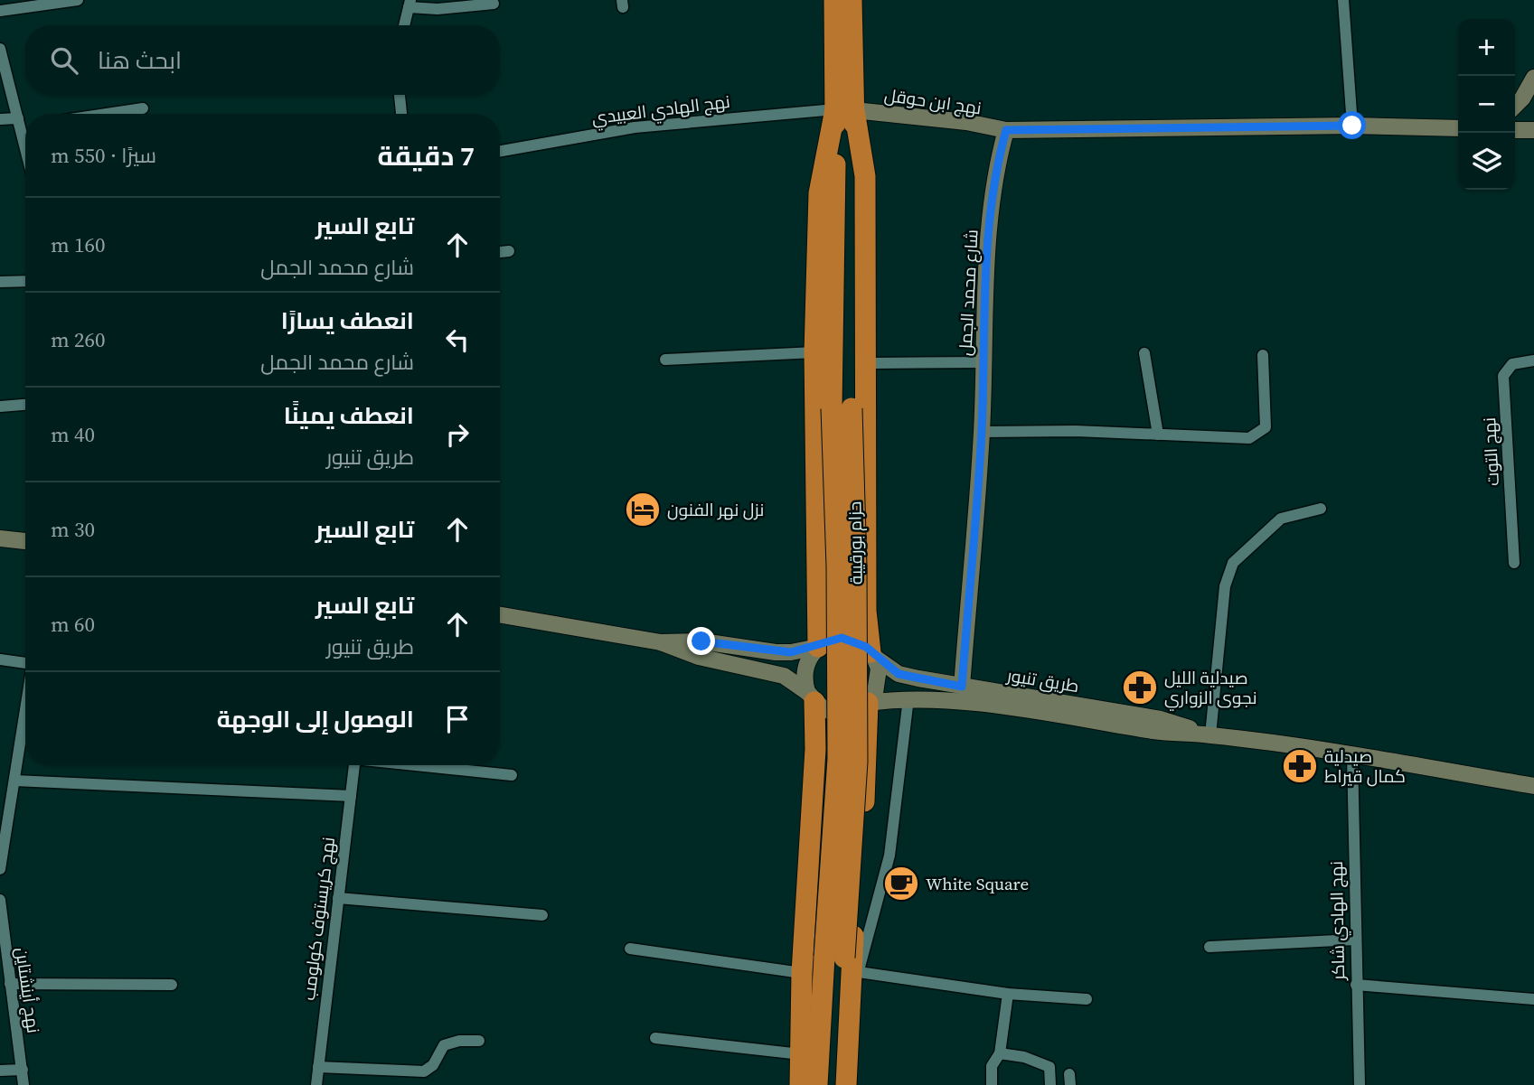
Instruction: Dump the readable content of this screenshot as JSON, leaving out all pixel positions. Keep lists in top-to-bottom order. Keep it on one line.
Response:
{"streets":{"highway":["حزام بورقيبة"],"main road":["نهج ابن حوقل","شارع محمد الجمل","طريق تنيور"],"street":["نهج الهادي العبيدي","نهج التوت","نهج كريستوف كولومب","نهج الهادي شاكر","نهج أينشتاين"]},"crossings":[["نهج ابن حوقل","نهج الهادي العبيدي"],["نهج ابن حوقل","شارع محمد الجمل"],["نهج ابن حوقل","حزام بورقيبة"],["نهج الهادي العبيدي","حزام بورقيبة"],["شارع محمد الجمل","طريق تنيور"],["طريق تنيور","نهج الهادي شاكر"]],"places":{"hotel":["نزل نهر الفنون"],"pharmacy":["صيدلية الليل نجوى الزواري","صيدلية كمال قيراط"],"cafe":["White Square"]},"page":{"map_buttons":["+","−"],"search":"ابحث هنا","heading":["7 دقيقة","سيرًا · 550 m"],"list":[["تابع السير","شارع محمد الجمل","160 m"],["انعطف يسارًا","شارع محمد الجمل","260 m"],["انعطف يمينًا","طريق تنيور","40 m"],["تابع السير","30 m"],["تابع السير","طريق تنيور","60 m"],"الوصول إلى الوجهة"]}}
